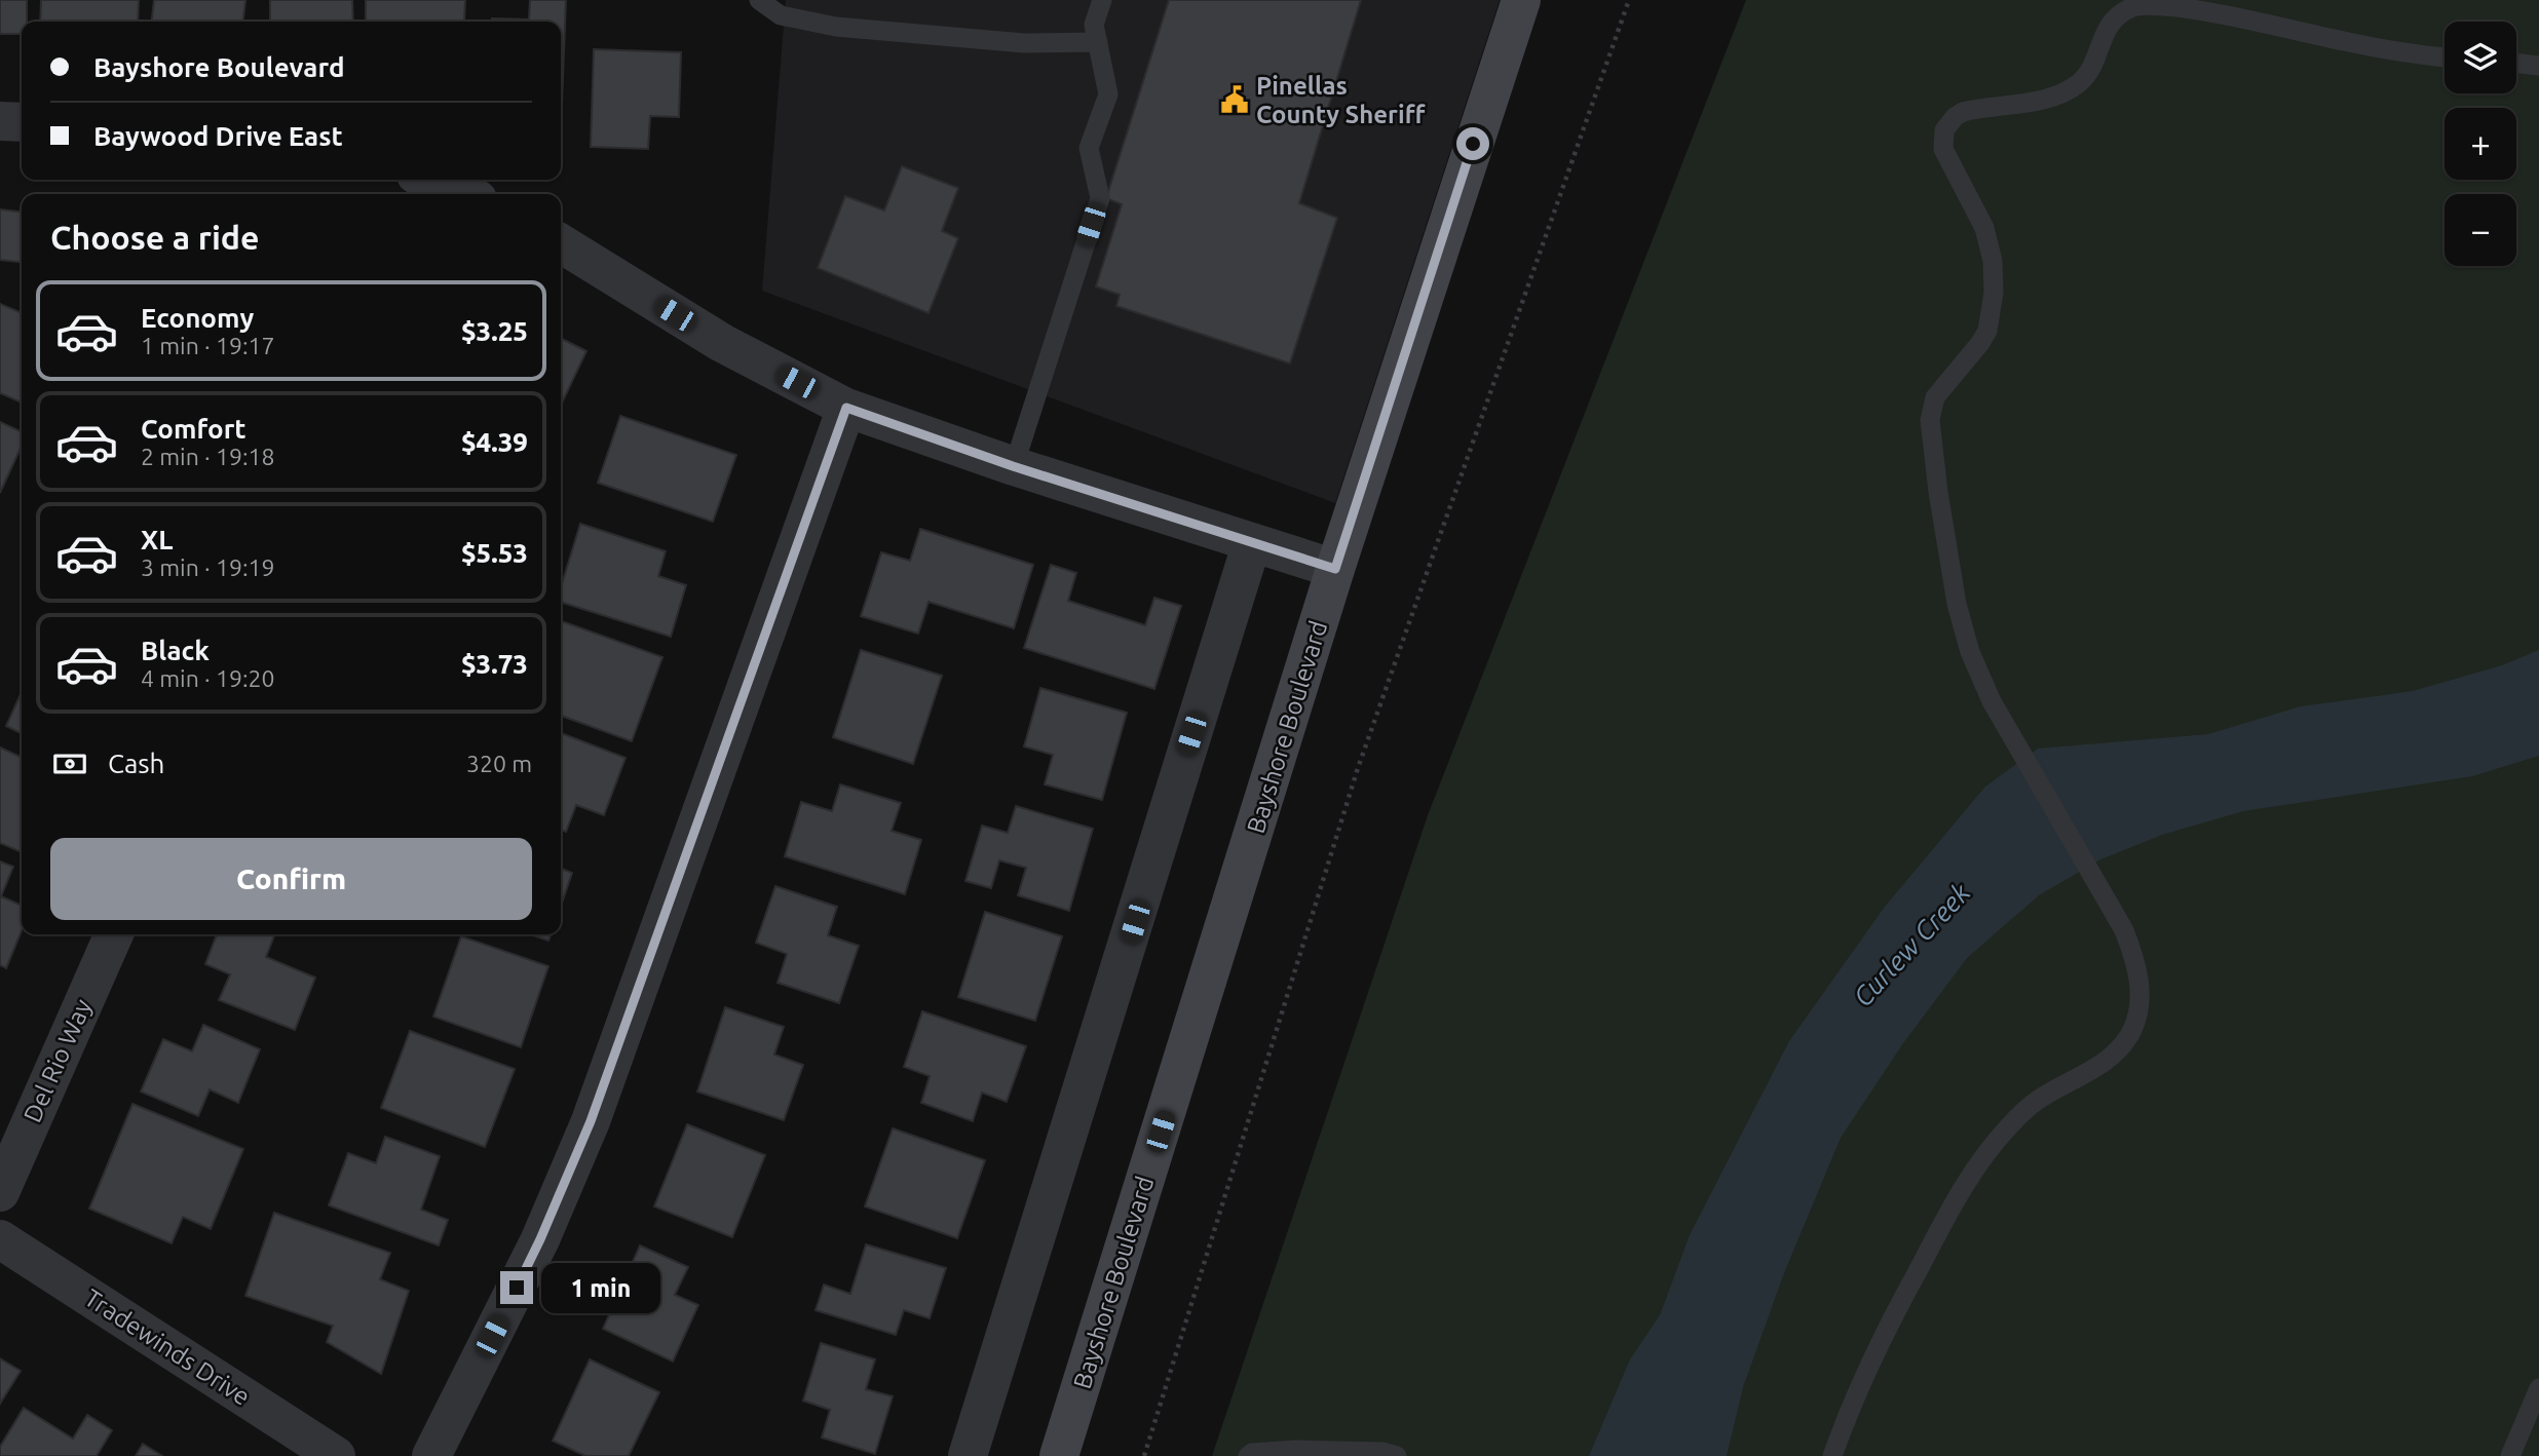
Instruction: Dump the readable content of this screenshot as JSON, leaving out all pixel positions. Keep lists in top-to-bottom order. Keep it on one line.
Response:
{"streets":{"main road":["Bayshore Boulevard"],"street":["Del Rio Way","Tradewinds Drive"]},"water":["Curlew Creek"],"places":{"public building":["Pinellas County Sheriff"]},"page":{"map_buttons":["+","−"],"banner":["Bayshore Boulevard","Baywood Drive East"],"heading":"Choose a ride","list":[{"name":"Economy","note":"1 min · 19:17","value":"$3.25"},{"name":"Comfort","note":"2 min · 19:18","value":"$4.39"},{"name":"XL","note":"3 min · 19:19","value":"$5.53"},{"name":"Black","note":"4 min · 19:20","value":"$3.73"}],"pay":["Cash","320 m"],"buttons":"Confirm","bubble":"1 min"}}
